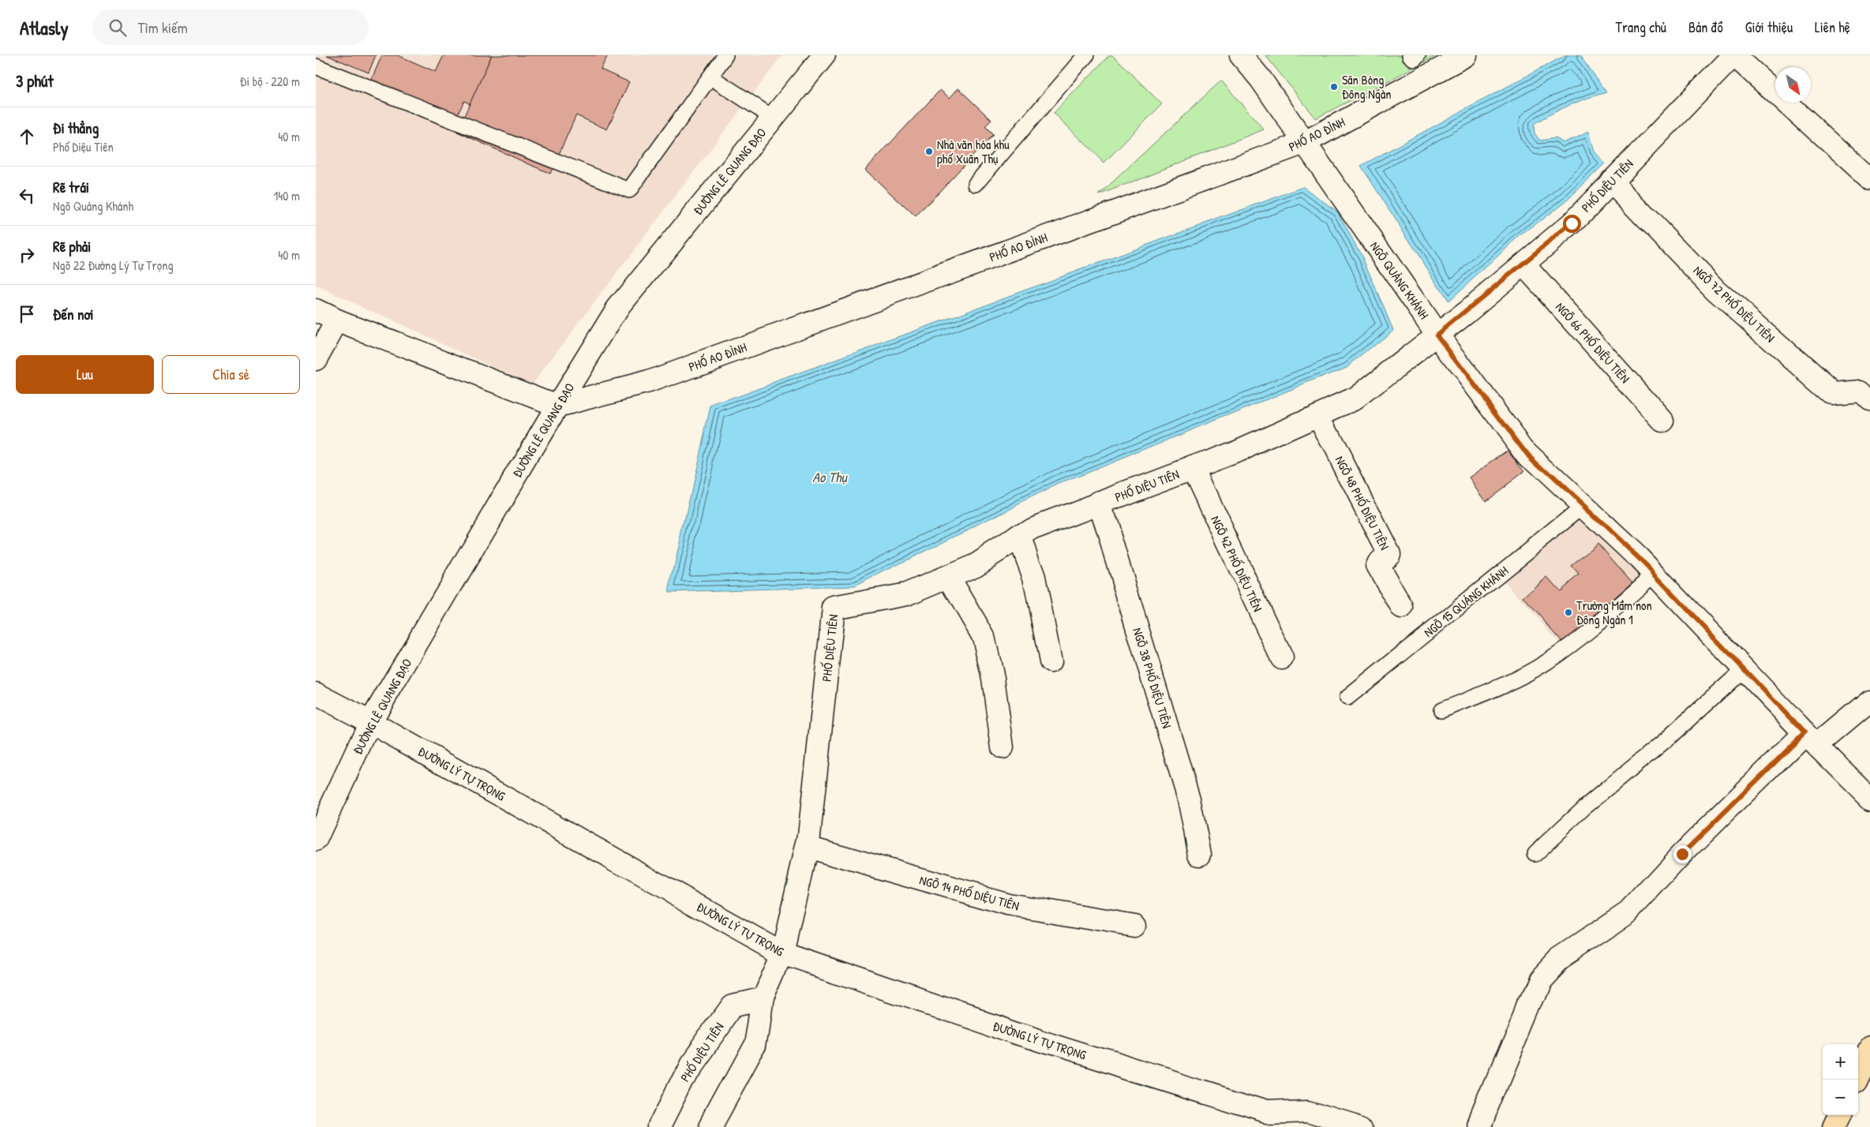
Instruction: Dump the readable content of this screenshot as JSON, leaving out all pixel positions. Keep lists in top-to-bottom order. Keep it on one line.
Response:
{"streets":{"street":["PHỐ AO ĐÌNH","ĐƯỜNG LÊ QUANG ĐẠO","PHỐ DIỆU TIÊN","NGÕ QUẢNG KHÁNH","NGÕ 72 PHỐ DIỆU TIÊN","NGÕ 66 PHỐ DIỆU TIÊN","NGÕ 48 PHỐ DIỆU TIÊN","NGÕ 42 PHỐ DIỆU TIÊN","NGÕ 38 PHỐ DIỆU TIÊN","ĐƯỜNG LÝ TỰ TRỌNG","NGÕ 14 PHỐ DIỆU TIÊN"],"lane":["NGÕ 15 QUẢNG KHÁNH"]},"crossings":[["PHỐ AO ĐÌNH","ĐƯỜNG LÊ QUANG ĐẠO"],["PHỐ AO ĐÌNH","NGÕ QUẢNG KHÁNH"],["ĐƯỜNG LÊ QUANG ĐẠO","ĐƯỜNG LÝ TỰ TRỌNG"],["PHỐ DIỆU TIÊN","NGÕ QUẢNG KHÁNH"],["PHỐ DIỆU TIÊN","NGÕ 72 PHỐ DIỆU TIÊN"],["PHỐ DIỆU TIÊN","NGÕ 66 PHỐ DIỆU TIÊN"],["PHỐ DIỆU TIÊN","NGÕ 48 PHỐ DIỆU TIÊN"],["PHỐ DIỆU TIÊN","NGÕ 42 PHỐ DIỆU TIÊN"],["PHỐ DIỆU TIÊN","NGÕ 38 PHỐ DIỆU TIÊN"],["PHỐ DIỆU TIÊN","ĐƯỜNG LÝ TỰ TRỌNG"],["PHỐ DIỆU TIÊN","NGÕ 14 PHỐ DIỆU TIÊN"],["NGÕ QUẢNG KHÁNH","NGÕ 15 QUẢNG KHÁNH"]],"water":["Ao Thụ"],"places":["Sân Bóng Đông Ngàn","Nhà văn hóa khu phố Xuân Thụ","Trường Mầm non Đông Ngàn 1"],"north":"bottom right","page":{"header":"Atlasly","search":"Tìm kiếm","nav":["Trang chủ","Bản đồ","Giới thiệu","Liên hệ"],"heading":["3 phút","Đi bộ · 220 m"],"list":[["Đi thẳng","Phố Diệu Tiên","40 m"],["Rẽ trái","Ngõ Quảng Khánh","140 m"],["Rẽ phải","Ngõ 22 Đường Lý Tự Trọng","40 m"],"Đến nơi"],"buttons":["Lưu","Chia sẻ"],"map_buttons":["+","−"]}}
